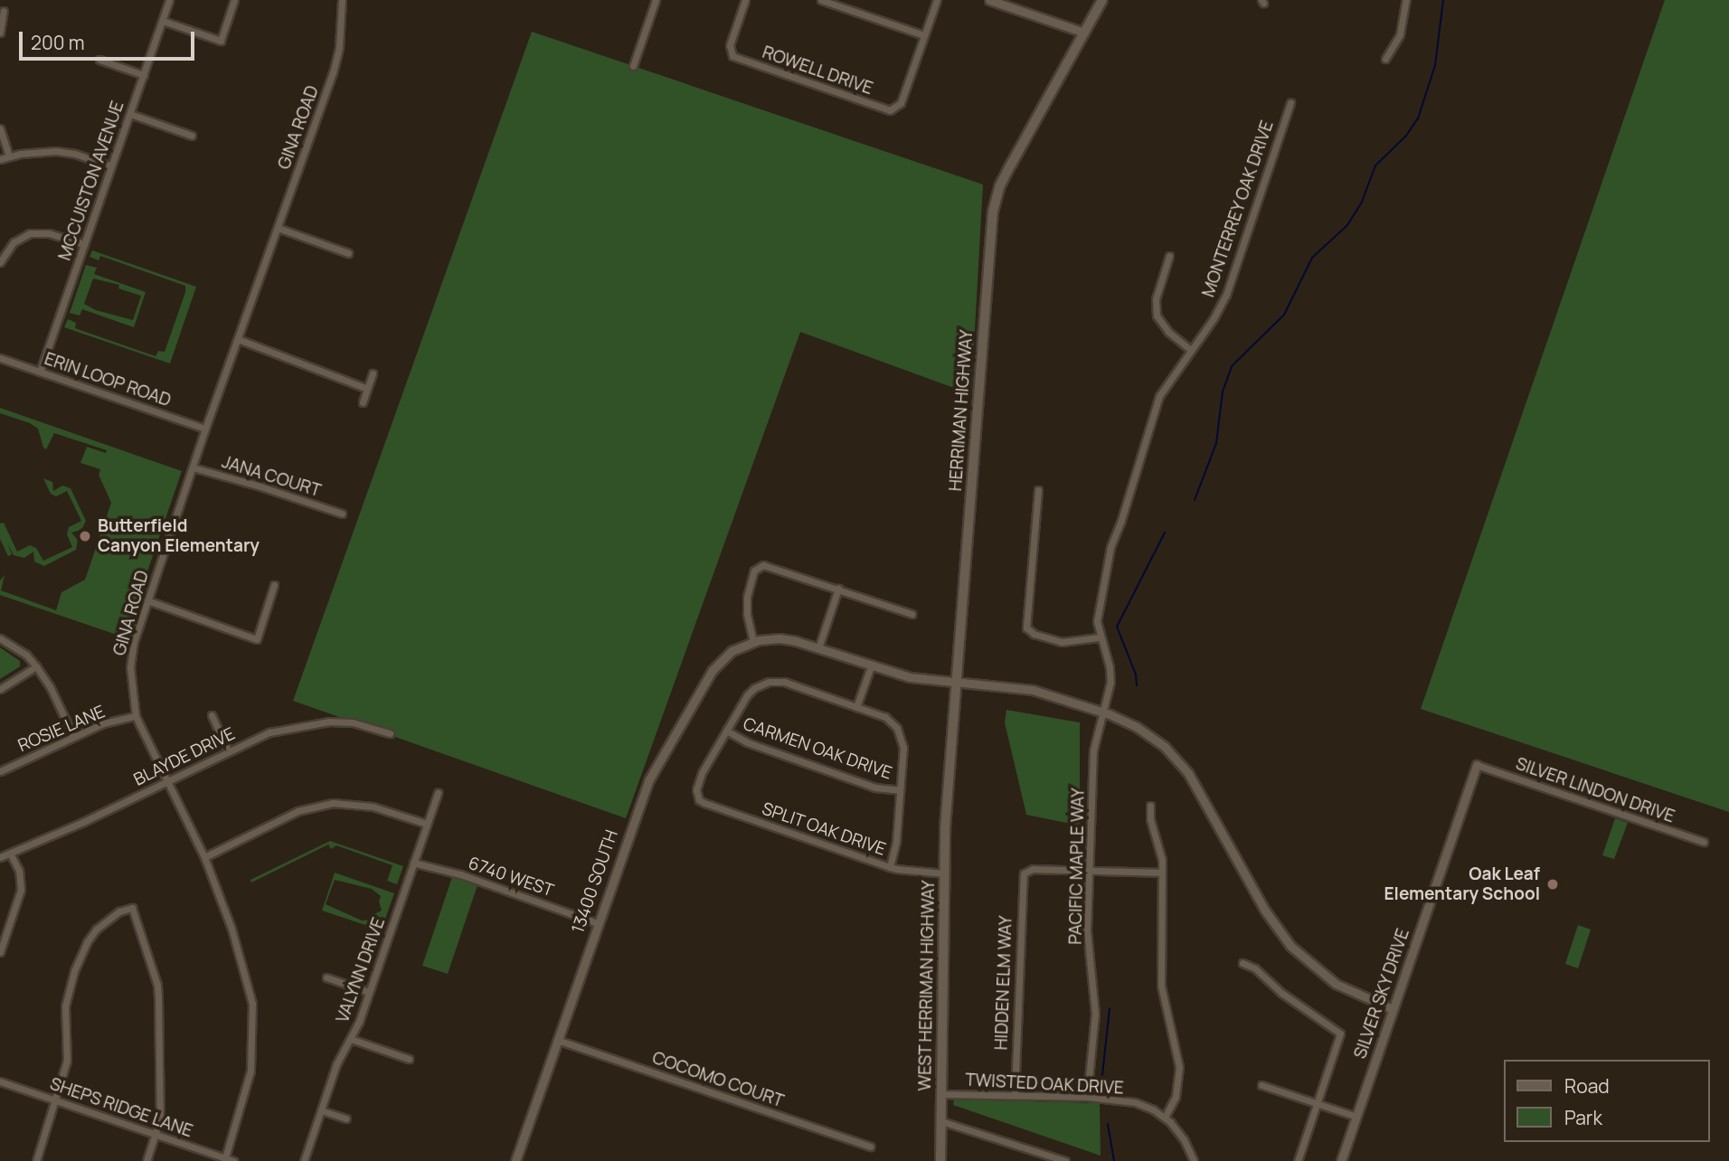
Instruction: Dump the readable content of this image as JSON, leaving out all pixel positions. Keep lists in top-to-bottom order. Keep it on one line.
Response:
{"streets":{"main road":["HERRIMAN HIGHWAY","WEST HERRIMAN HIGHWAY"],"street":["ROWELL DRIVE","GINA ROAD","MCCUISTON AVENUE","MONTERREY OAK DRIVE","ERIN LOOP ROAD","JANA COURT","ROSIE LANE","CARMEN OAK DRIVE","BLAYDE DRIVE","SILVER LINDON DRIVE","SPLIT OAK DRIVE","PACIFIC MAPLE WAY","6740 WEST","13400 SOUTH","VALYNN DRIVE","HIDDEN ELM WAY","SILVER SKY DRIVE","COCOMO COURT","TWISTED OAK DRIVE","SHEPS RIDGE LANE"]},"crossings":[["GINA ROAD","ERIN LOOP ROAD"],["GINA ROAD","JANA COURT"],["GINA ROAD","ROSIE LANE"],["GINA ROAD","BLAYDE DRIVE"],["GINA ROAD","SHEPS RIDGE LANE"],["MCCUISTON AVENUE","ERIN LOOP ROAD"],["MONTERREY OAK DRIVE","PACIFIC MAPLE WAY"],["HERRIMAN HIGHWAY","WEST HERRIMAN HIGHWAY"],["CARMEN OAK DRIVE","SPLIT OAK DRIVE"],["SILVER LINDON DRIVE","SILVER SKY DRIVE"],["SPLIT OAK DRIVE","WEST HERRIMAN HIGHWAY"],["PACIFIC MAPLE WAY","HIDDEN ELM WAY"],["PACIFIC MAPLE WAY","TWISTED OAK DRIVE"],["6740 WEST","13400 SOUTH"],["6740 WEST","VALYNN DRIVE"],["13400 SOUTH","COCOMO COURT"],["HIDDEN ELM WAY","TWISTED OAK DRIVE"],["WEST HERRIMAN HIGHWAY","TWISTED OAK DRIVE"]],"places":["Butterfield Canyon Elementary","Oak Leaf Elementary School"],"legend":["Road","Park"],"scale_bar":"200 m"}
